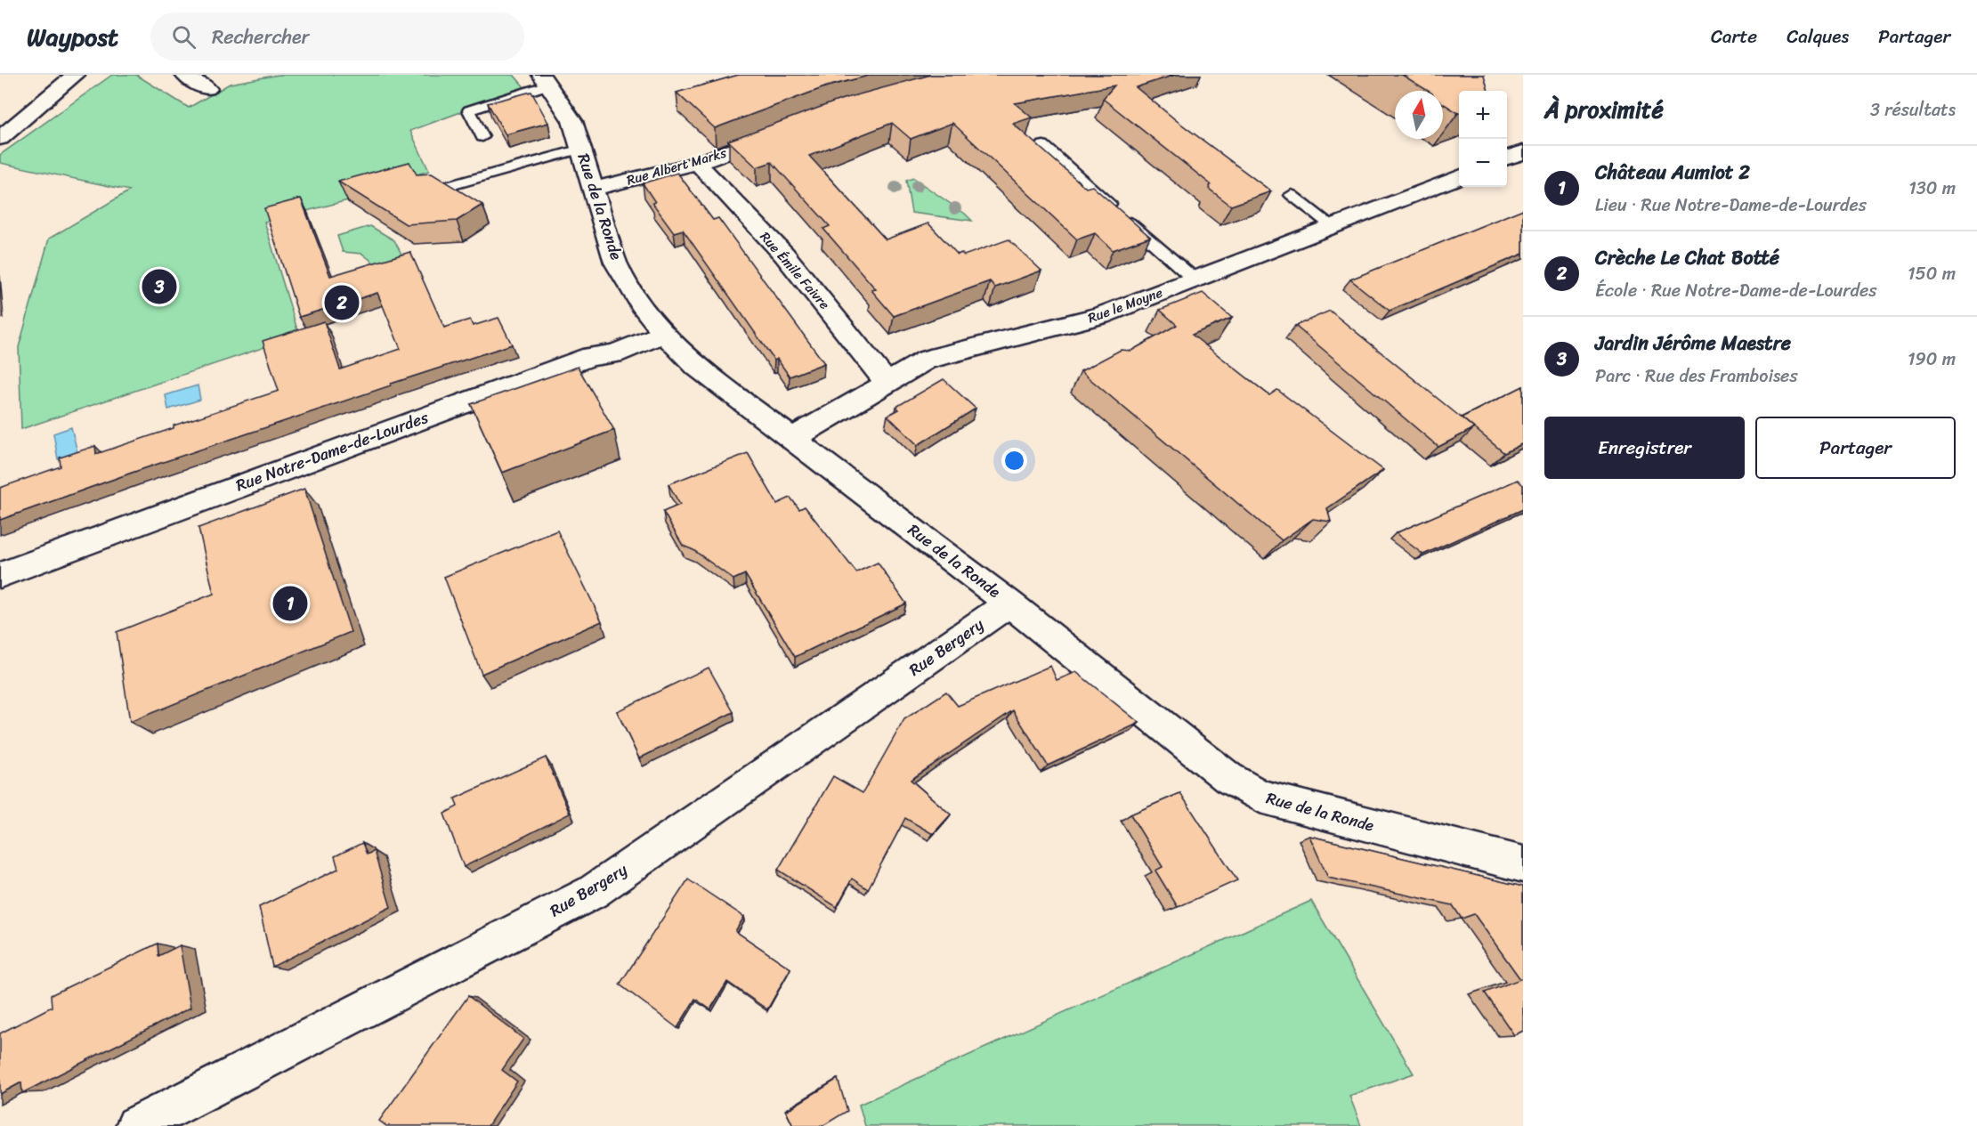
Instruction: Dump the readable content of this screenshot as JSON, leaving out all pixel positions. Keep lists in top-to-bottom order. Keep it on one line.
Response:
{"streets":{"street":["Rue Albert Marks","Rue de la Ronde","Rue Émile Faivre","Rue le Moyne","Rue Notre-Dame-de-Lourdes","Rue Bergery"]},"crossings":[["Rue Albert Marks","Rue de la Ronde"],["Rue Albert Marks","Rue Émile Faivre"],["Rue de la Ronde","Rue le Moyne"],["Rue de la Ronde","Rue Notre-Dame-de-Lourdes"],["Rue de la Ronde","Rue Bergery"],["Rue Émile Faivre","Rue le Moyne"]],"north":"top","page":{"header":"Waypost","search":"Rechercher","nav":["Carte","Calques","Partager"],"heading":["À proximité","3 résultats"],"map_buttons":["+","−"],"list":[{"mark":"1","name":"Château Aumiot 2","note":"Lieu · Rue Notre-Dame-de-Lourdes","value":"130 m"},{"mark":"2","name":"Crèche Le Chat Botté","note":"École · Rue Notre-Dame-de-Lourdes","value":"150 m"},{"mark":"3","name":"Jardin Jérôme Maestre","note":"Parc · Rue des Framboises","value":"190 m"}],"pins":["3","2","1"],"buttons":["Enregistrer","Partager"]}}
